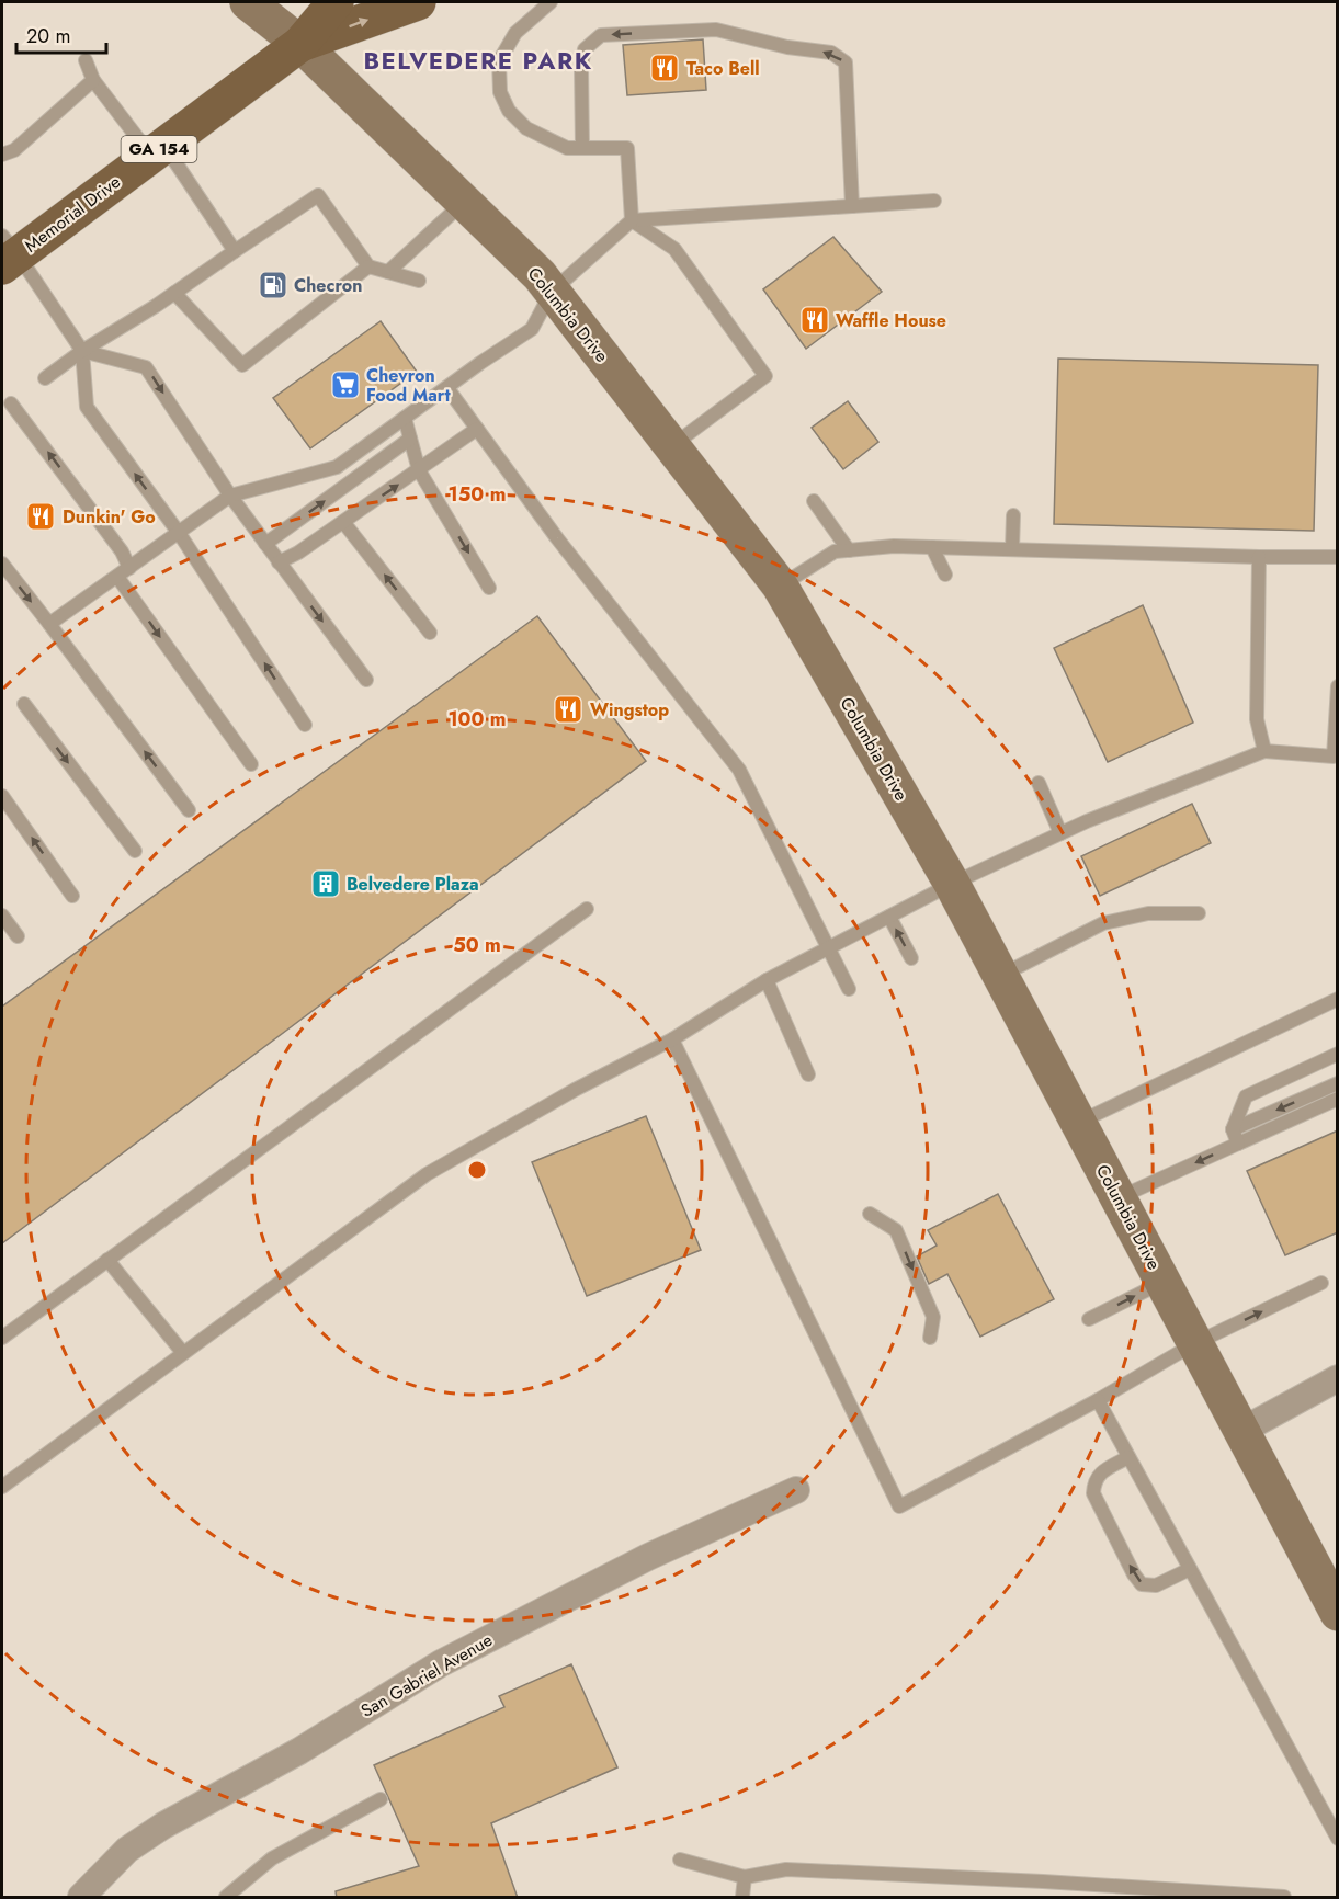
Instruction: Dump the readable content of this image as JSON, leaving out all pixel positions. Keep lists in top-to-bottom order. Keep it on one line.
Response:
{"streets":{"main road":["GA 154","Memorial Drive","Columbia Drive"],"street":["San Gabriel Avenue"]},"crossings":[["Memorial Drive","Columbia Drive"]],"districts":["BELVEDERE PARK"],"places":{"restaurant":["Taco Bell","Waffle House","Dunkin' Go","Wingstop"],"fuel station":["Checron"],"supermarket":["Chevron Food Mart"],"building":["Belvedere Plaza"]},"scale_bar":"20 m","rings":["150 m","100 m","50 m"]}
